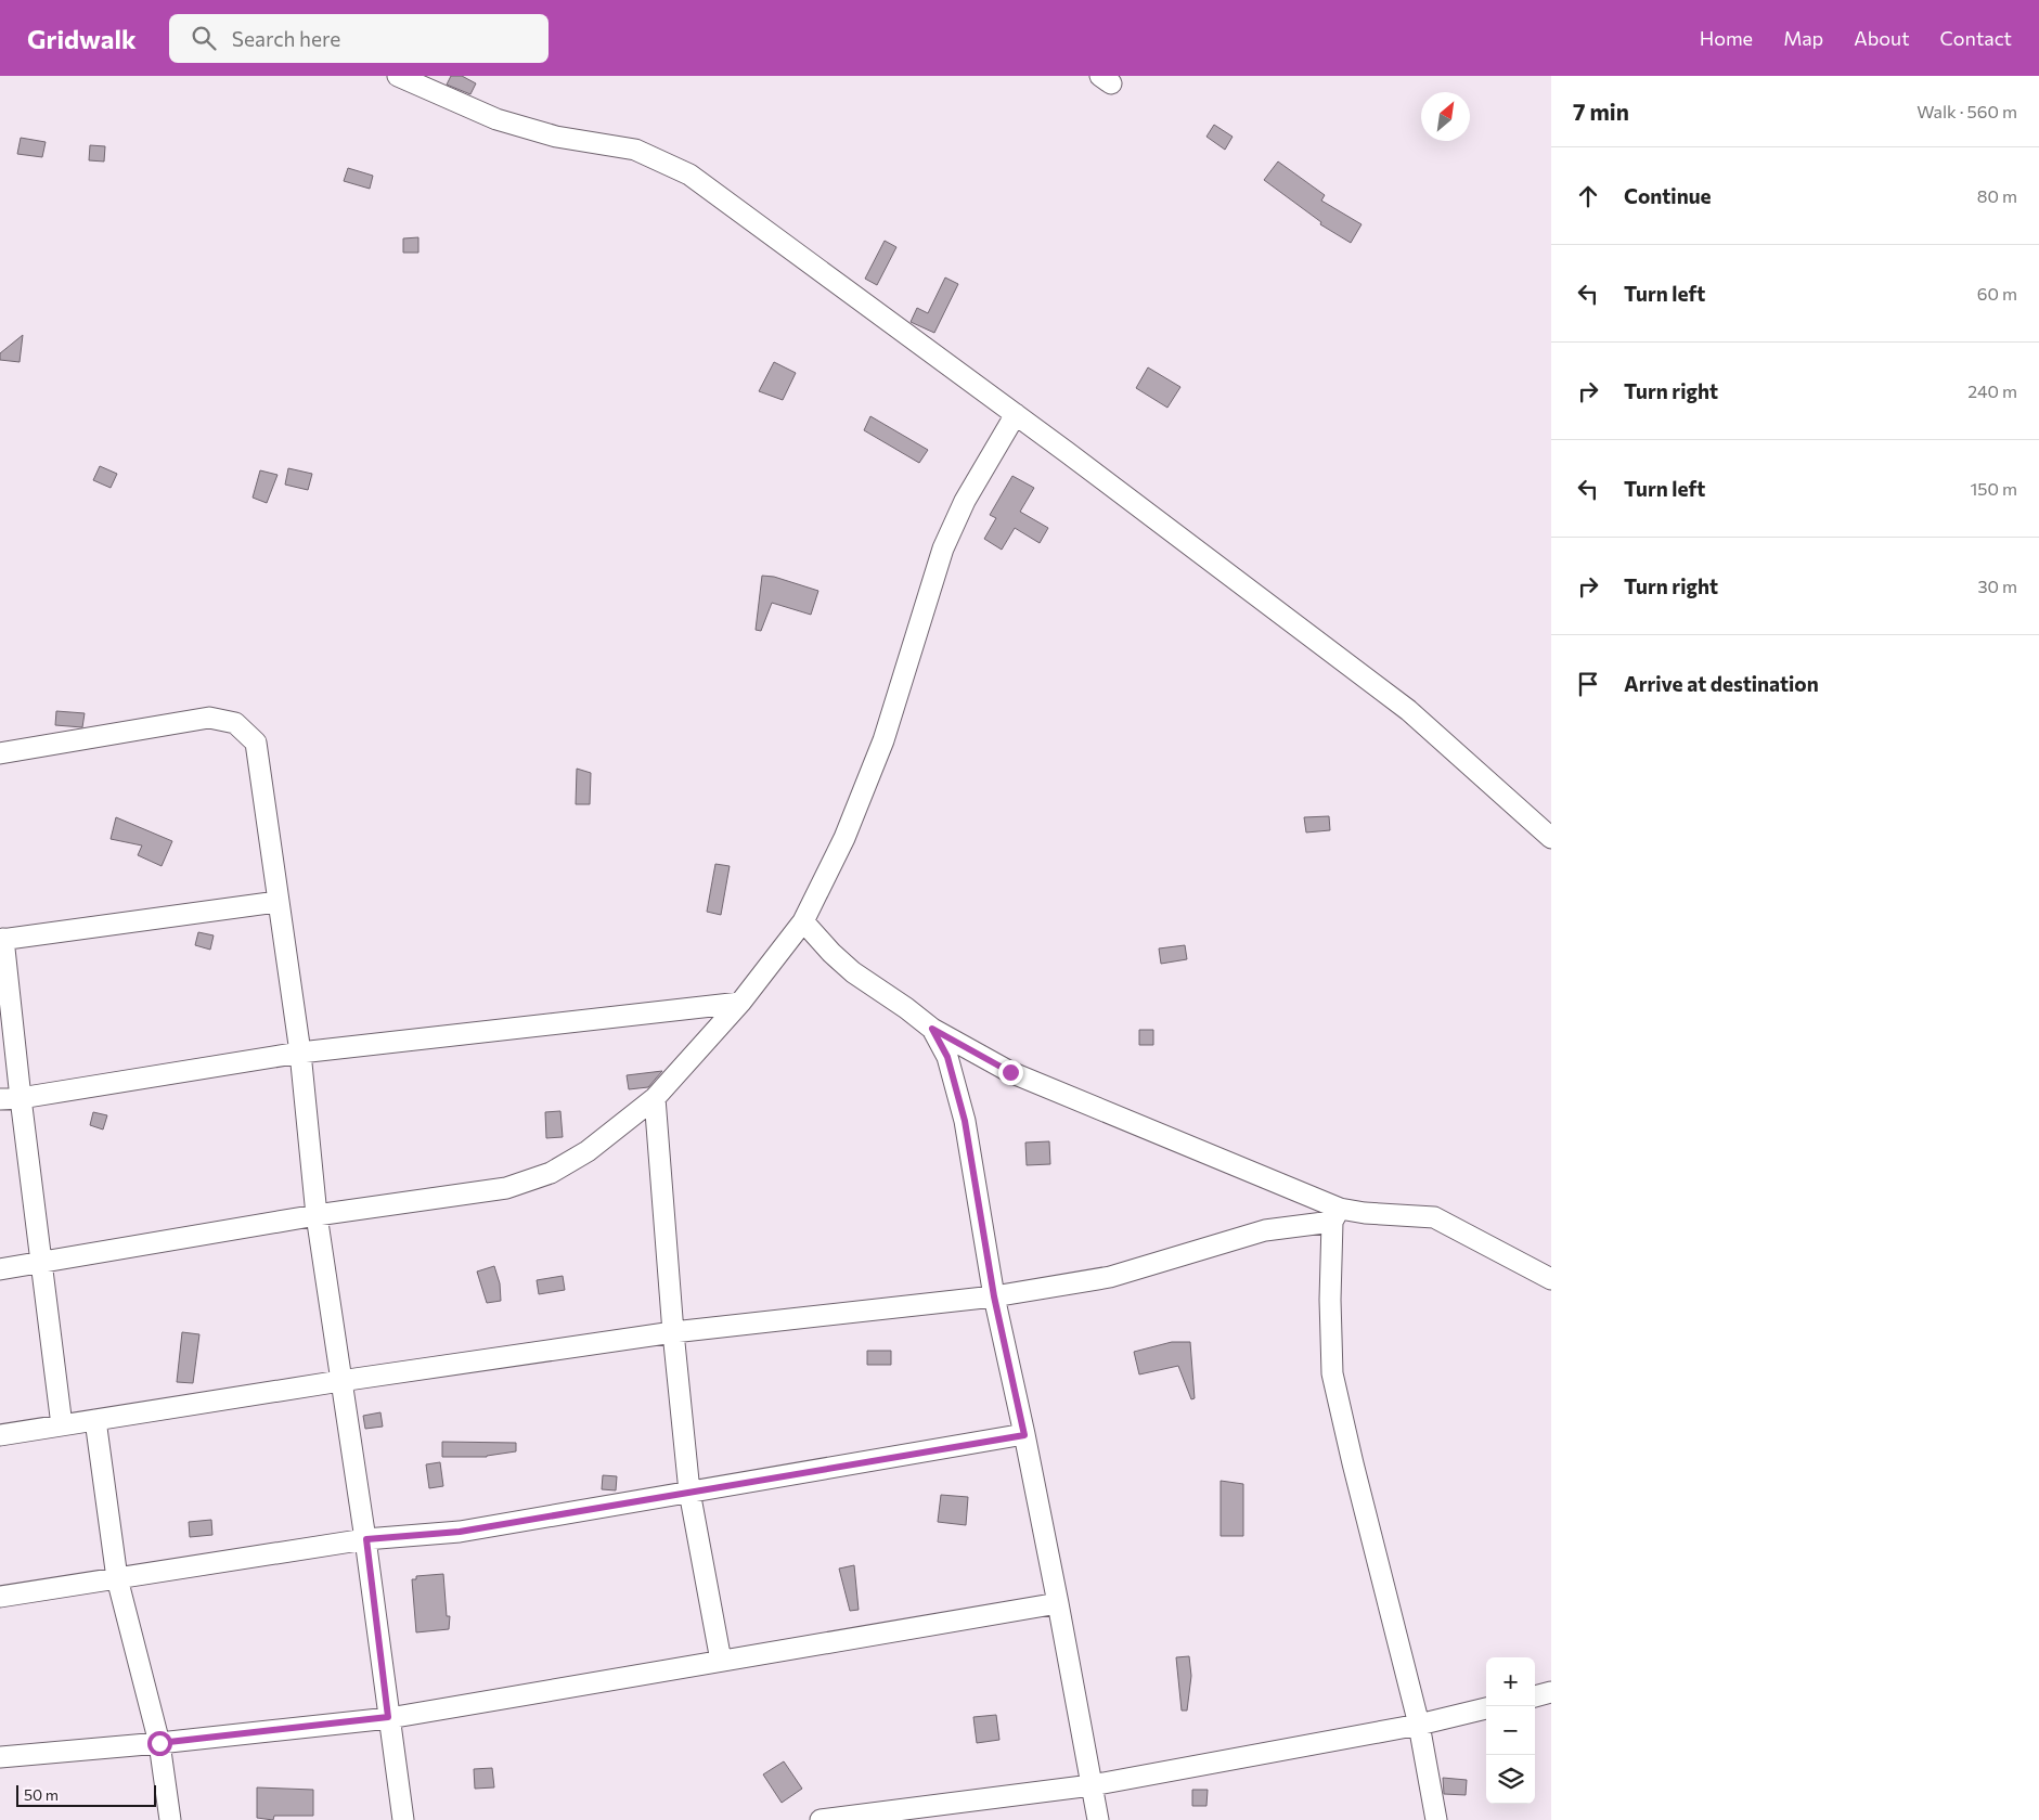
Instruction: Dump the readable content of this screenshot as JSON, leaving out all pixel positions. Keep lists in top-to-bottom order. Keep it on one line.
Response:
{"scale_bar":"50 m","north":"top right","page":{"header":"Gridwalk","search":"Search here","nav":["Home","Map","About","Contact"],"heading":["7 min","Walk · 560 m"],"list":[["Continue","80 m"],["Turn left","60 m"],["Turn right","240 m"],["Turn left","150 m"],["Turn right","30 m"],"Arrive at destination"],"map_buttons":["+","−"],"scale":"50 m"}}
